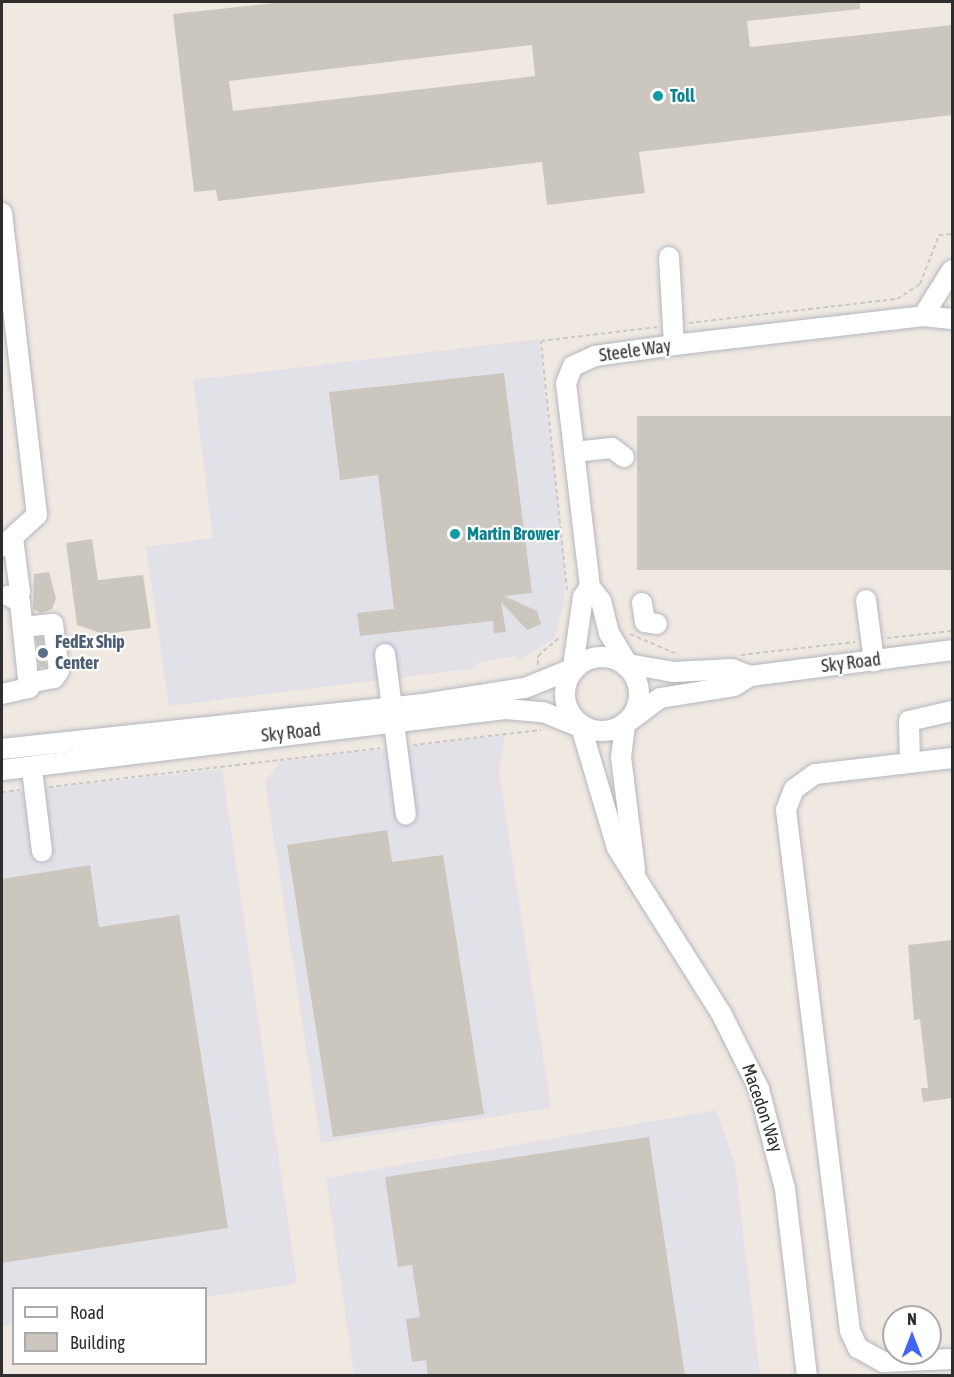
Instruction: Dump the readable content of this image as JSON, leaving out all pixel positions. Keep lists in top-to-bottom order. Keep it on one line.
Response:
{"streets":{"street":["Steele Way","Sky Road","Macedon Way"]},"crossings":[["Steele Way","Sky Road"],["Steele Way","Macedon Way"],["Sky Road","Macedon Way"]],"places":["Toll","Martin Brower","FedEx Ship Center"],"legend":["Road","Building"],"north":"top"}
